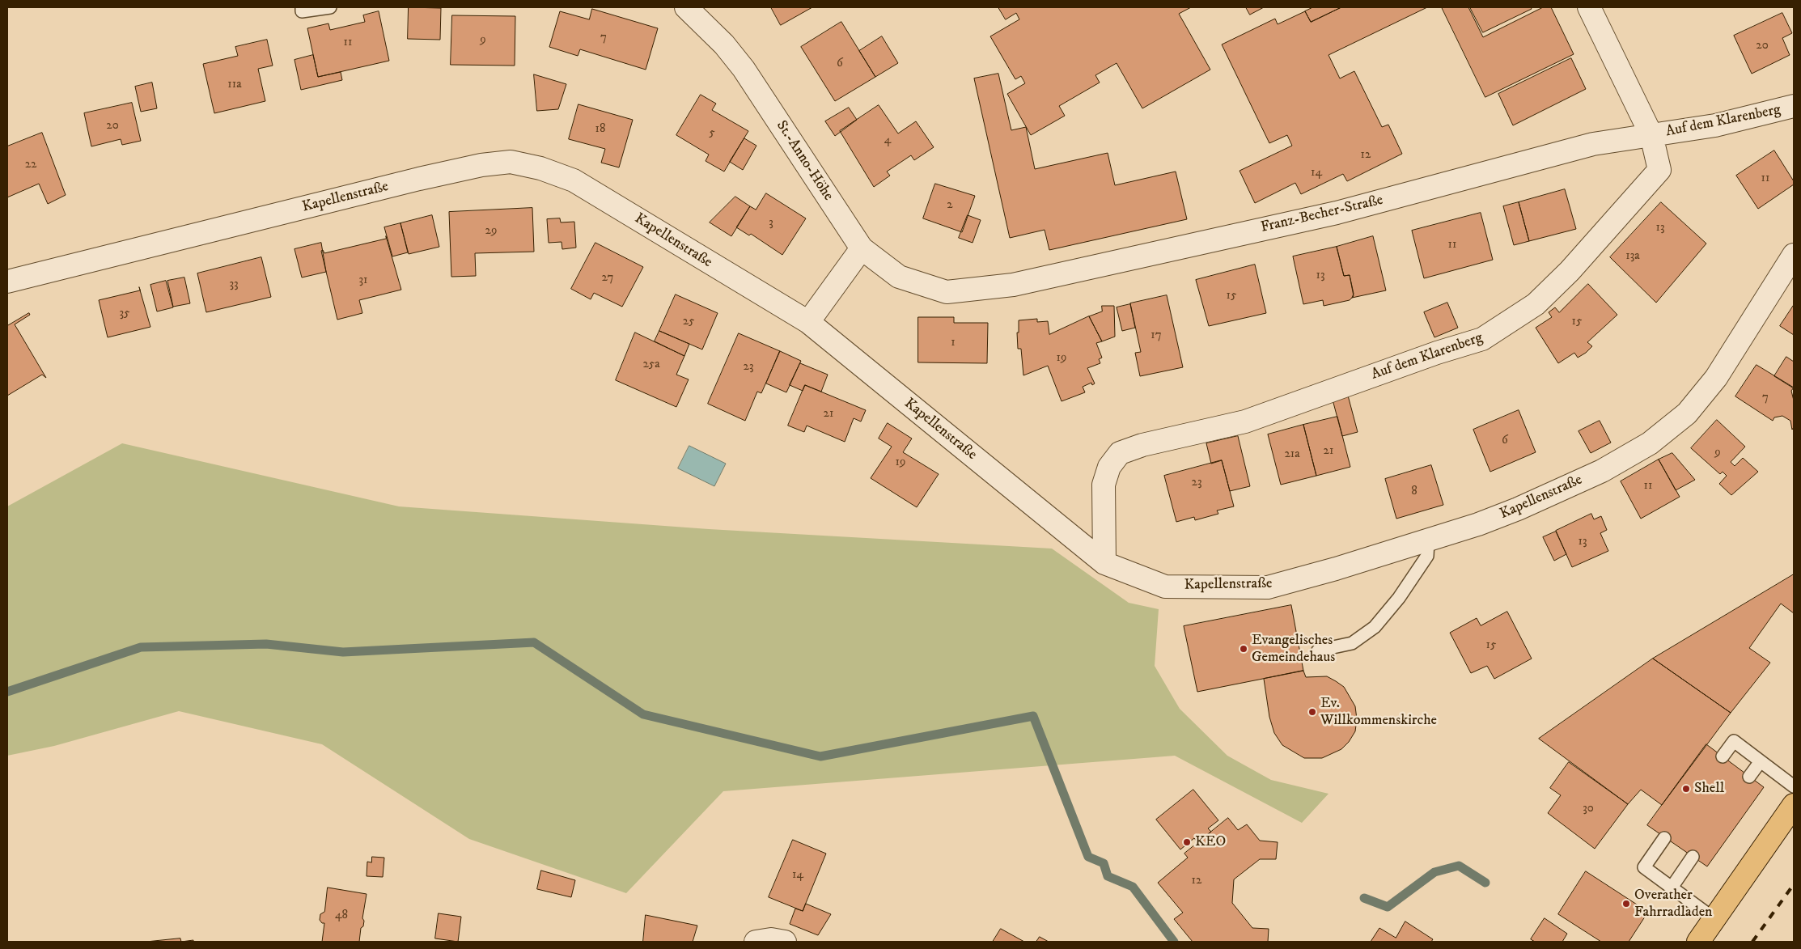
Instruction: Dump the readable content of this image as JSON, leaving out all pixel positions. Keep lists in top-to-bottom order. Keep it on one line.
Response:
{"streets":{"street":["Auf dem Klarenberg","St.-Anno-Höhe","Kapellenstraße","Franz-Becher-Straße"]},"crossings":[["Auf dem Klarenberg","Kapellenstraße"],["Auf dem Klarenberg","Franz-Becher-Straße"],["St.-Anno-Höhe","Franz-Becher-Straße"]],"places":["Evangelisches Gemeindehaus","Ev. Willkommenskirche","Shell","KEO","Overather Fahrradladen"],"house_numbers":["7","9","11","20","6","11a","20","18","5","4","12","22","14","11","2","3","13","29","11","13a","13","27","31","33","15","35","25","15","17","1","19","25a","23","7","21","6","21","9","21a","19","23","11","8","13","15","30","14","12","48"]}
